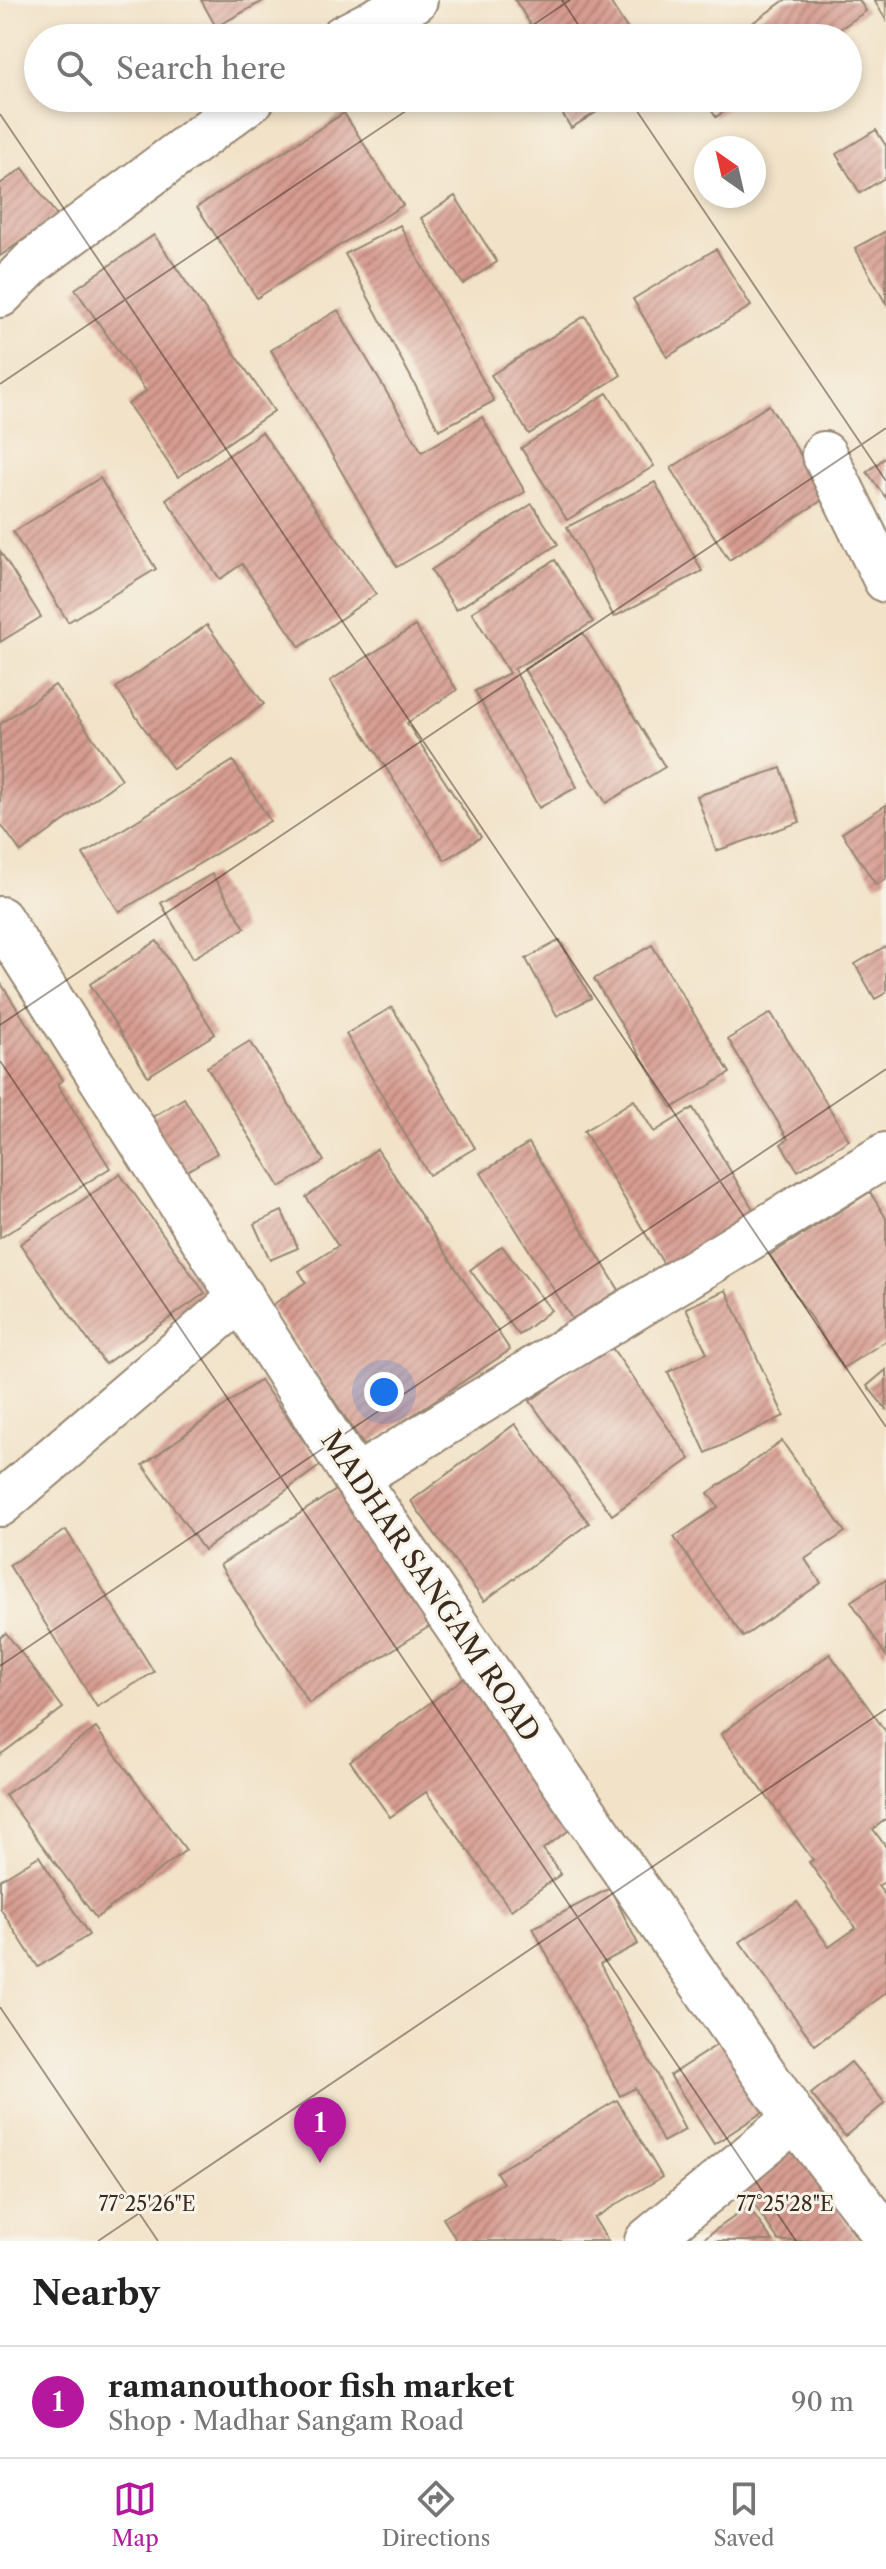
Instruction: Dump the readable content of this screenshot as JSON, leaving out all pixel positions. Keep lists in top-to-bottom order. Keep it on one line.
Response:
{"streets":{"street":["MADHAR SANGAM ROAD"]},"north":"top left","page":{"search":"Search here","pins":"1","heading":"Nearby","list":[{"mark":"1","name":"ramanouthoor fish market","note":"Shop · Madhar Sangam Road","value":"90 m"}],"nav":["Map","Directions","Saved"]},"coordinates":["77°25'26\"E","77°25'28\"E"]}
